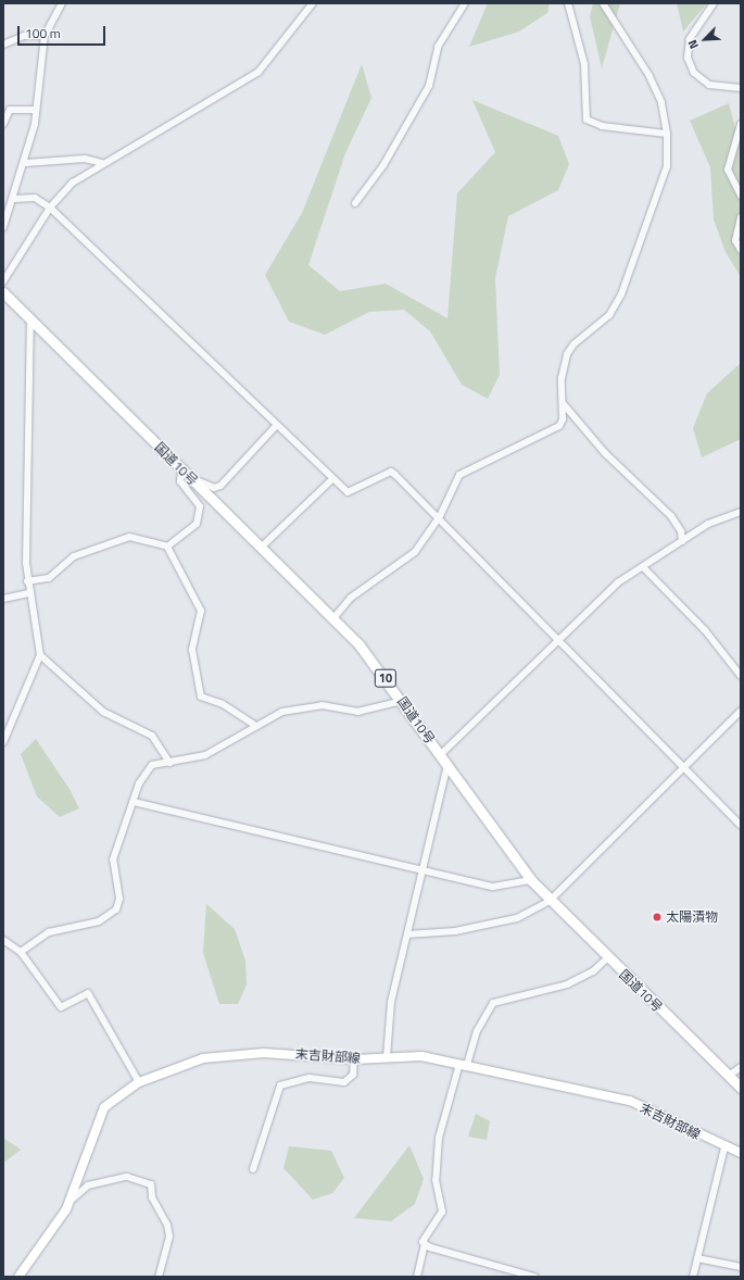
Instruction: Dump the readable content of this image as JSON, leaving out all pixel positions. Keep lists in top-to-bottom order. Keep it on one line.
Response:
{"streets":{"highway":["国道10号","10"],"main road":["末吉財部線"]},"places":["太陽漬物"],"scale_bar":"100 m","north":"bottom left"}
